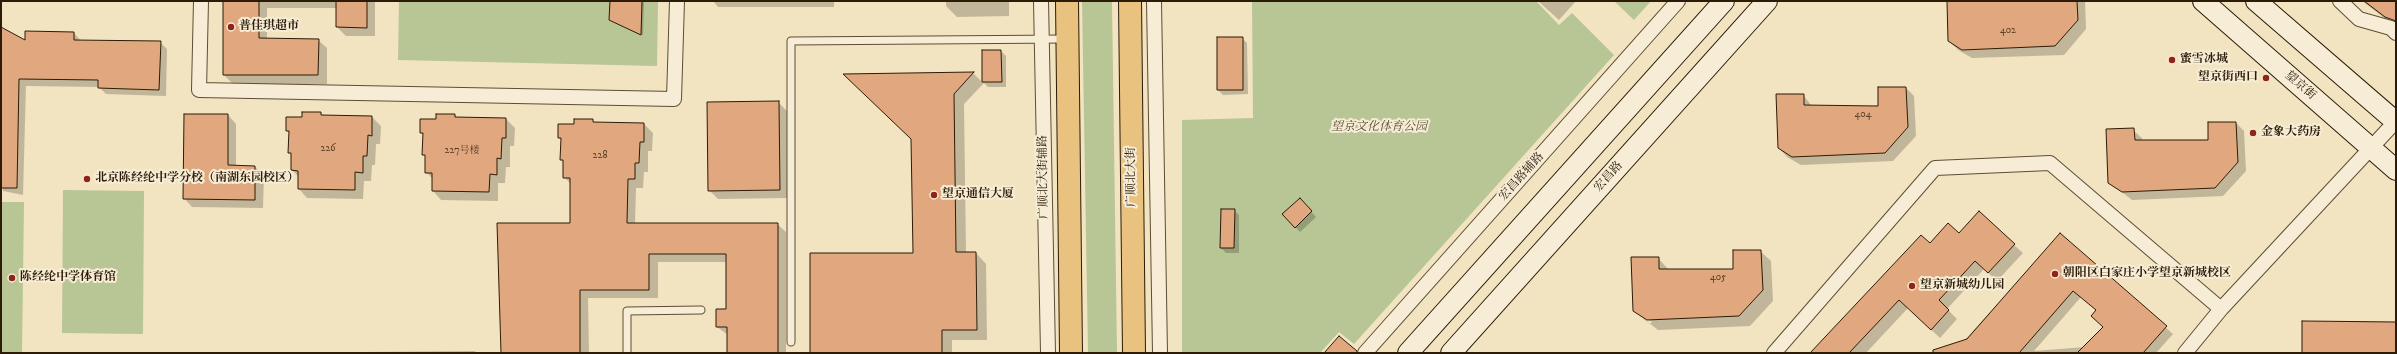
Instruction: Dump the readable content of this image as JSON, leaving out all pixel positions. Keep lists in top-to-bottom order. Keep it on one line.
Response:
{"streets":{"main road":["望京街","广顺北大街","宏昌路"],"street":["广顺北大街辅路","宏昌路辅路"]},"parks":["望京文化体育公园"],"places":["普佳琪超市","蜜雪冰城","望京街西口","金象大药房","北京陈经纶中学分校（南湖东园校区）","望京通信大厦","朝阳区白家庄小学望京新城校区","陈经纶中学体育馆","望京新城幼儿园"],"house_numbers":["402","404","226","227号楼","228","405"]}
